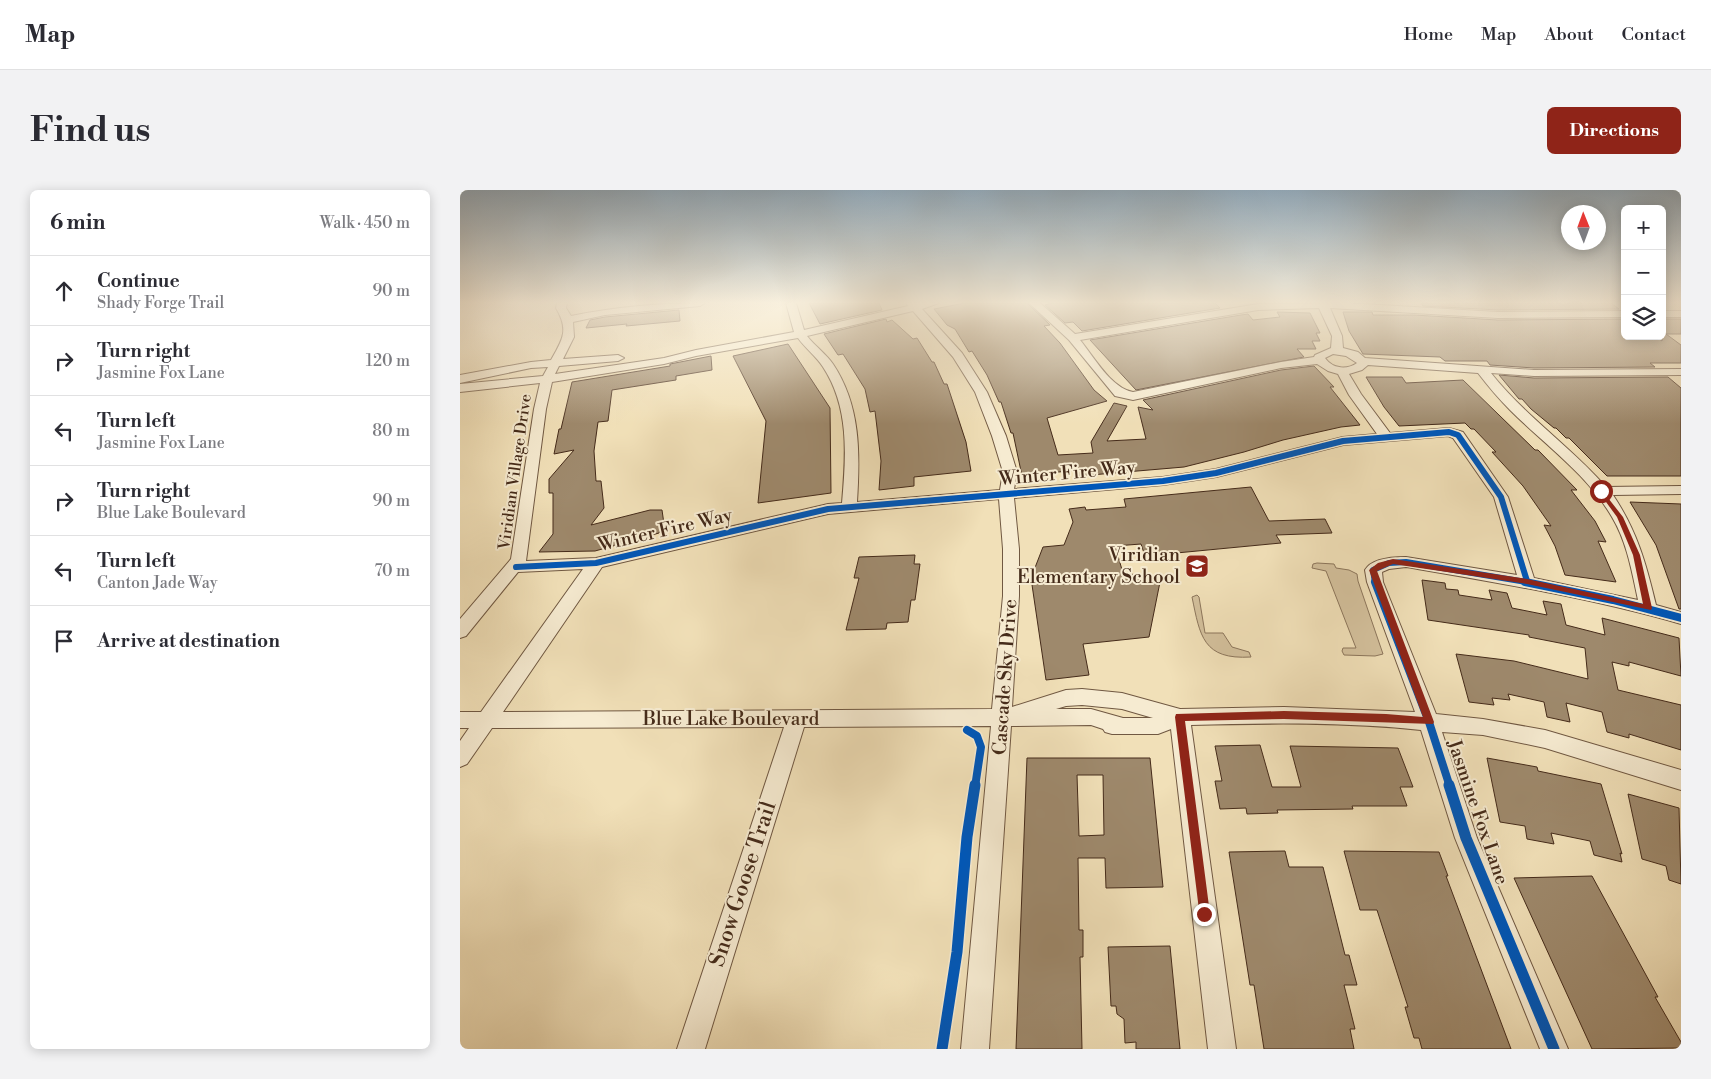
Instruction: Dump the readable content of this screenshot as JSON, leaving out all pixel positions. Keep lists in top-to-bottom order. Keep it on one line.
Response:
{"streets":{"street":["Viridian Village Drive","Winter Fire Way","Cascade Sky Drive","Blue Lake Boulevard","Jasmine Fox Lane","Snow Goose Trail"]},"crossings":[["Viridian Village Drive","Winter Fire Way"],["Winter Fire Way","Cascade Sky Drive"],["Winter Fire Way","Jasmine Fox Lane"],["Cascade Sky Drive","Blue Lake Boulevard"],["Blue Lake Boulevard","Jasmine Fox Lane"],["Blue Lake Boulevard","Snow Goose Trail"]],"places":{"school or university":["Viridian Elementary School"]},"north":"top","page":{"header":"Map","nav":["Home","Map","About","Contact"],"buttons":"Directions","title":"Find us","heading":["6 min","Walk · 450 m"],"map_buttons":["+","−"],"list":[["Continue","Shady Forge Trail","90 m"],["Turn right","Jasmine Fox Lane","120 m"],["Turn left","Jasmine Fox Lane","80 m"],["Turn right","Blue Lake Boulevard","90 m"],["Turn left","Canton Jade Way","70 m"],"Arrive at destination"]}}
